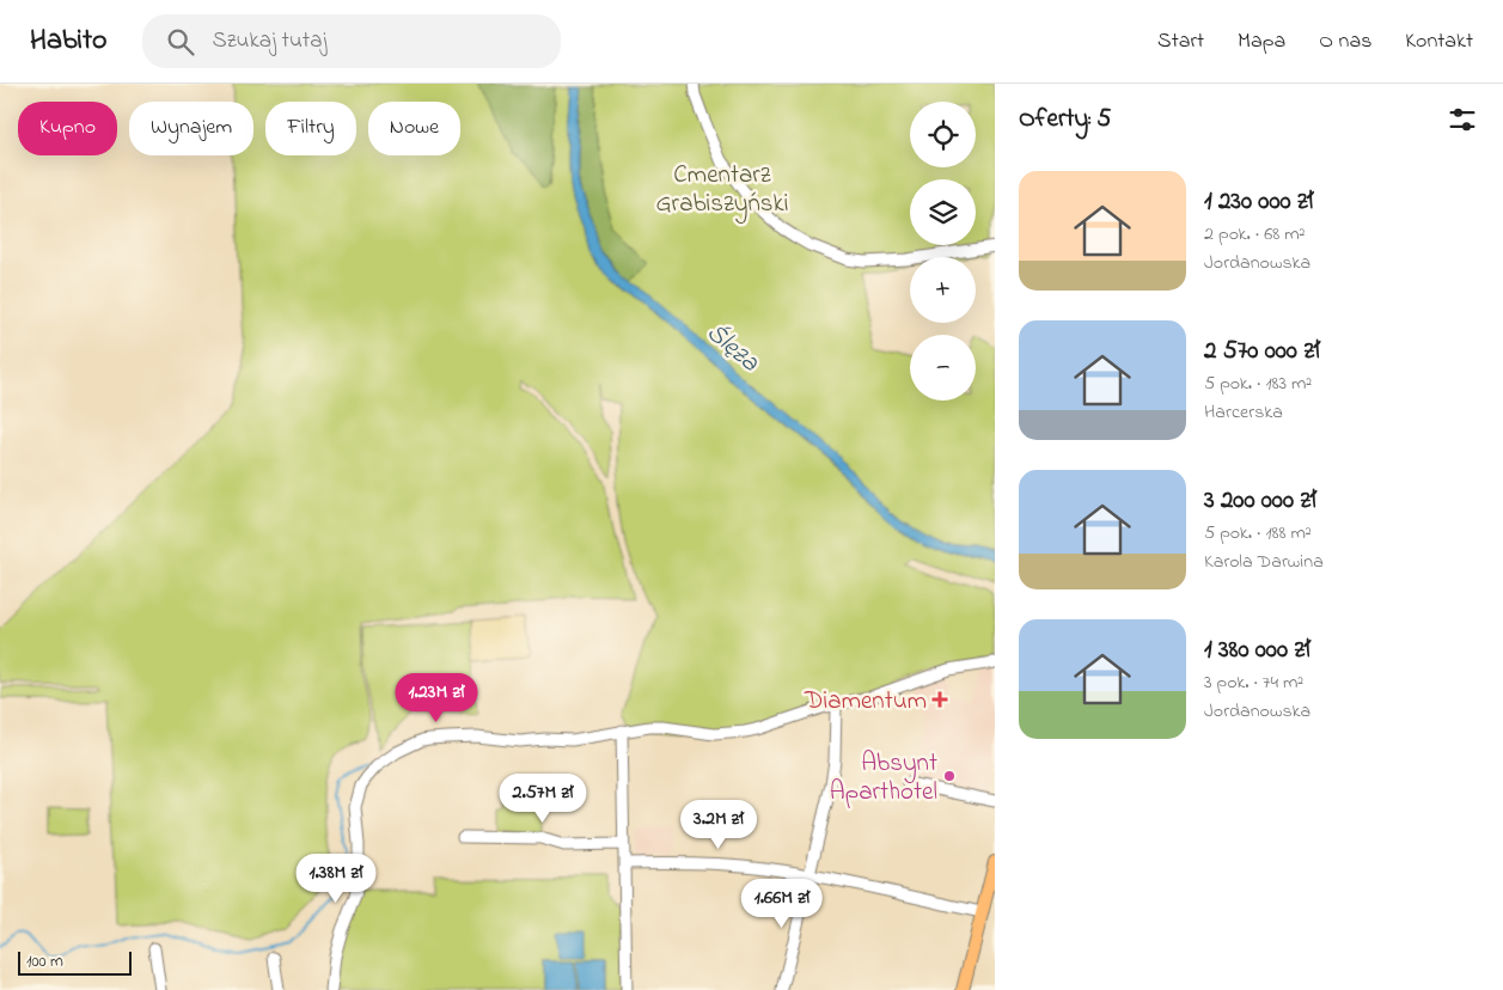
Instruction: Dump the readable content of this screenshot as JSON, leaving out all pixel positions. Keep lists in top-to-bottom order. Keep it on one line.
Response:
{"water":["Ślęza"],"parks":["Cmentarz Grabiszyński"],"places":{"health":["Diamentum"],"other":["Absynt Aparthotel"]},"scale_bar":"100 m","page":{"header":"Habito","search":"Szukaj tutaj","nav":["Start","Mapa","O nas","Kontakt"],"heading":"Oferty: 5","map_buttons":["+","−"],"chip":["Kupno","Wynajem","Filtry","Nowe"],"list":[{"name":"1 230 000 zł","note":"2 pok. · 68 m² · Jordanowska"},{"name":"2 570 000 zł","note":"5 pok. · 183 m² · Harcerska"},{"name":"3 200 000 zł","note":"5 pok. · 188 m² · Karola Darwina"},{"name":"1 380 000 zł","note":"3 pok. · 74 m² · Jordanowska"}],"price":["1.23M zł","2.57M zł","3.2M zł","1.38M zł","1.66M zł"],"scale":"100 m"}}
